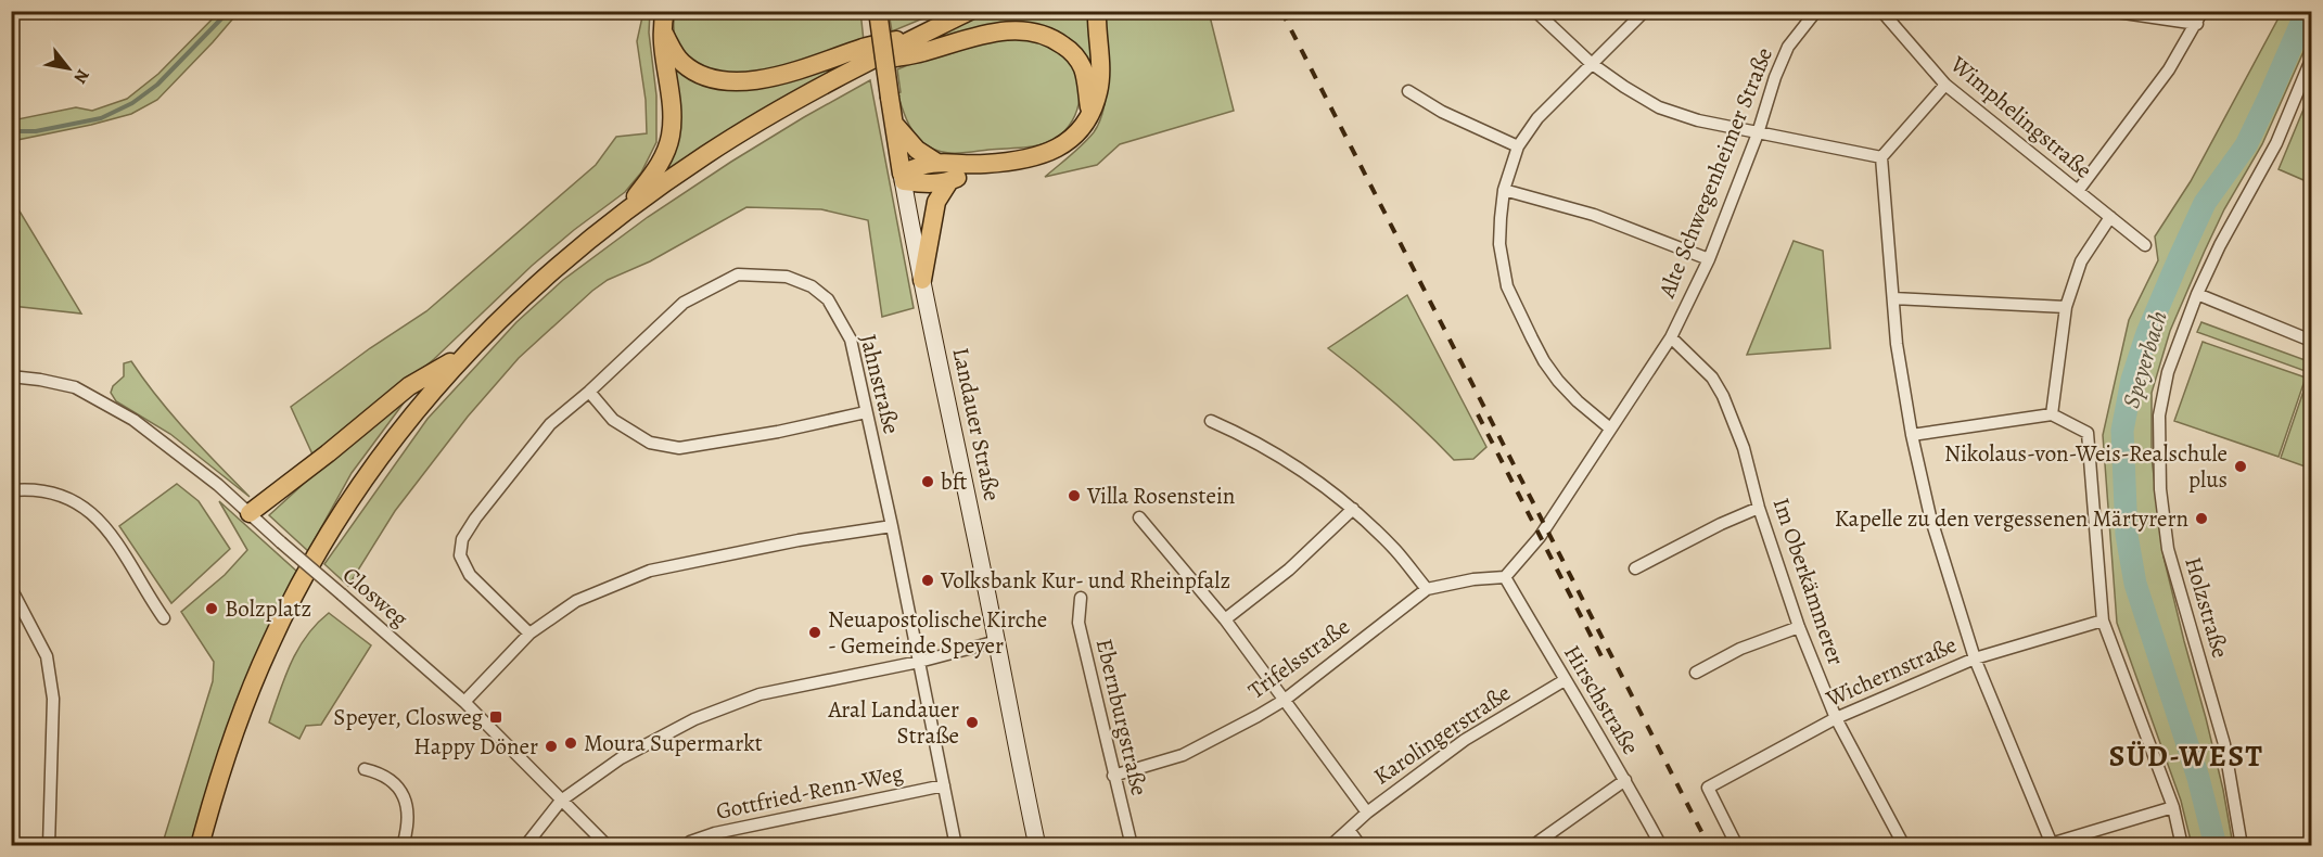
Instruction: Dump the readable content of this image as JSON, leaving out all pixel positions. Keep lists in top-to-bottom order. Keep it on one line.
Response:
{"streets":{"main road":["Landauer Straße"],"street":["Wimphelingstraße","Alte Schwegenheimer Straße","Jahnstraße","Im Oberkämmerer","Closweg","Holzstraße","Trifelsstraße","Wichernstraße","Hirschstraße","Ebernburgstraße","Karolingerstraße","Gottfried-Renn-Weg"]},"crossings":[["Alte Schwegenheimer Straße","Im Oberkämmerer"],["Alte Schwegenheimer Straße","Trifelsstraße"],["Alte Schwegenheimer Straße","Hirschstraße"],["Jahnstraße","Gottfried-Renn-Weg"],["Im Oberkämmerer","Wichernstraße"],["Trifelsstraße","Hirschstraße"],["Trifelsstraße","Ebernburgstraße"],["Hirschstraße","Karolingerstraße"]],"districts":["SÜD-WEST"],"water":["Speyerbach"],"places":{"other":["Nikolaus-von-Weis-Realschule plus","bft","Villa Rosenstein","Kapelle zu den vergessenen Märtyrern","Volksbank Kur- und Rheinpfalz","Bolzplatz","Neuapostolische Kirche - Gemeinde Speyer","Aral Landauer Straße","Moura Supermarkt","Happy Döner"],"transit":["Speyer, Closweg"]},"north":"bottom right"}
